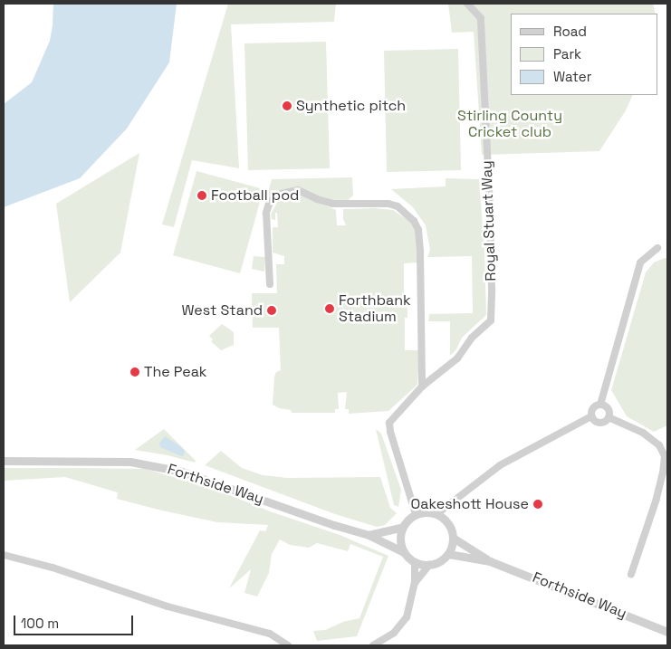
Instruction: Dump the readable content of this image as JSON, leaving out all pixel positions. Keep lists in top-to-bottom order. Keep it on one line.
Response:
{"streets":{"street":["Royal Stuart Way","Forthside Way"]},"crossings":[["Royal Stuart Way","Forthside Way"]],"parks":["Stirling County Cricket club"],"places":["Synthetic pitch","Football pod","Forthbank Stadium","West Stand","The Peak","Oakeshott House"],"legend":["Road","Park","Water"],"scale_bar":"100 m"}
